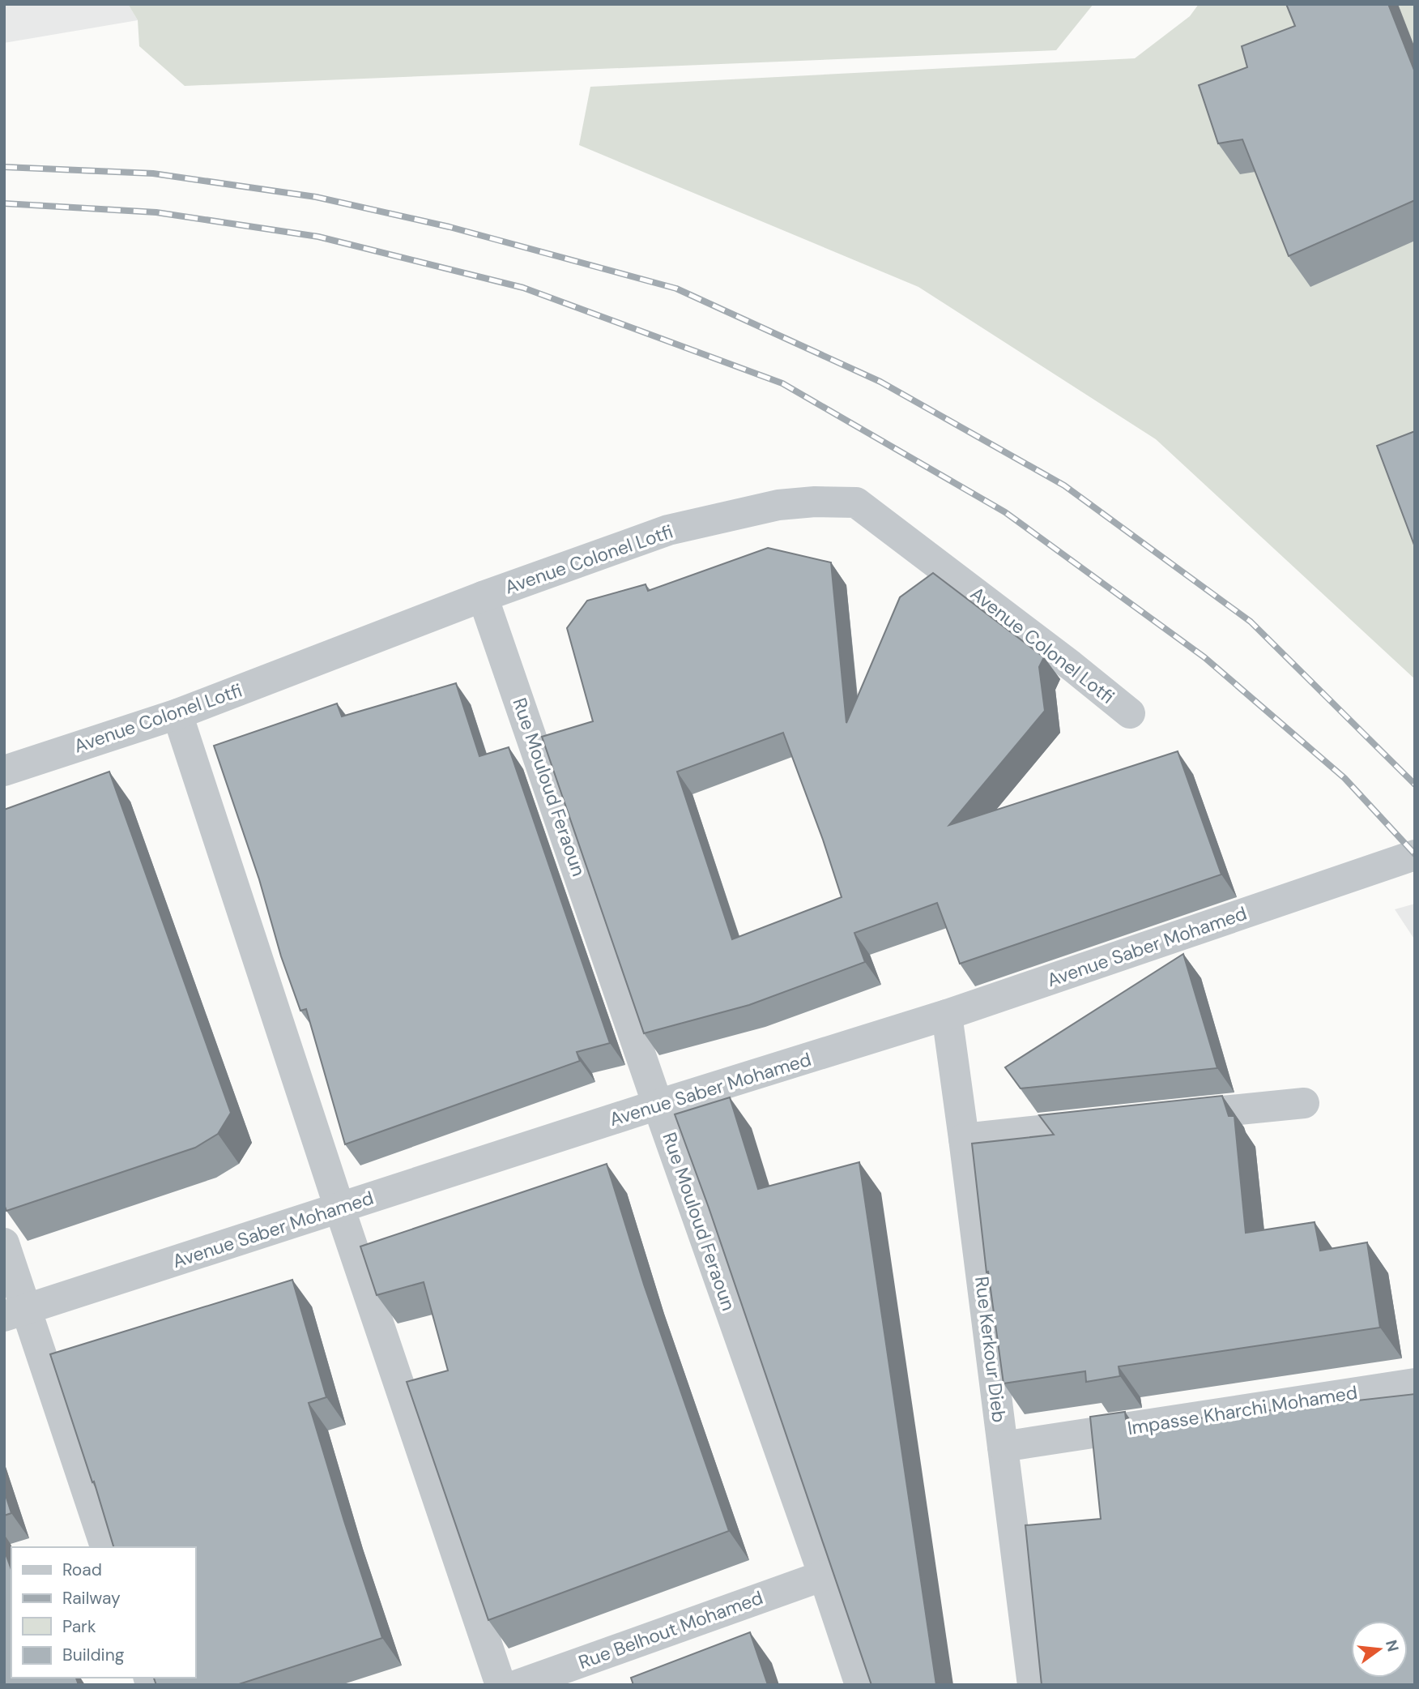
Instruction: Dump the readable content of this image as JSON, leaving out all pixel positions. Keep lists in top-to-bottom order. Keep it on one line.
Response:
{"streets":{"street":["Avenue Colonel Lotfi","Rue Mouloud Feraoun","Avenue Saber Mohamed","Rue Kerkour Dieb","Impasse Kharchi Mohamed","Rue Belhout Mohamed"]},"crossings":[["Avenue Colonel Lotfi","Rue Mouloud Feraoun"],["Rue Mouloud Feraoun","Avenue Saber Mohamed"],["Rue Mouloud Feraoun","Rue Belhout Mohamed"],["Avenue Saber Mohamed","Rue Kerkour Dieb"],["Rue Kerkour Dieb","Impasse Kharchi Mohamed"]],"legend":["Road","Railway","Park","Building"],"north":"right"}
